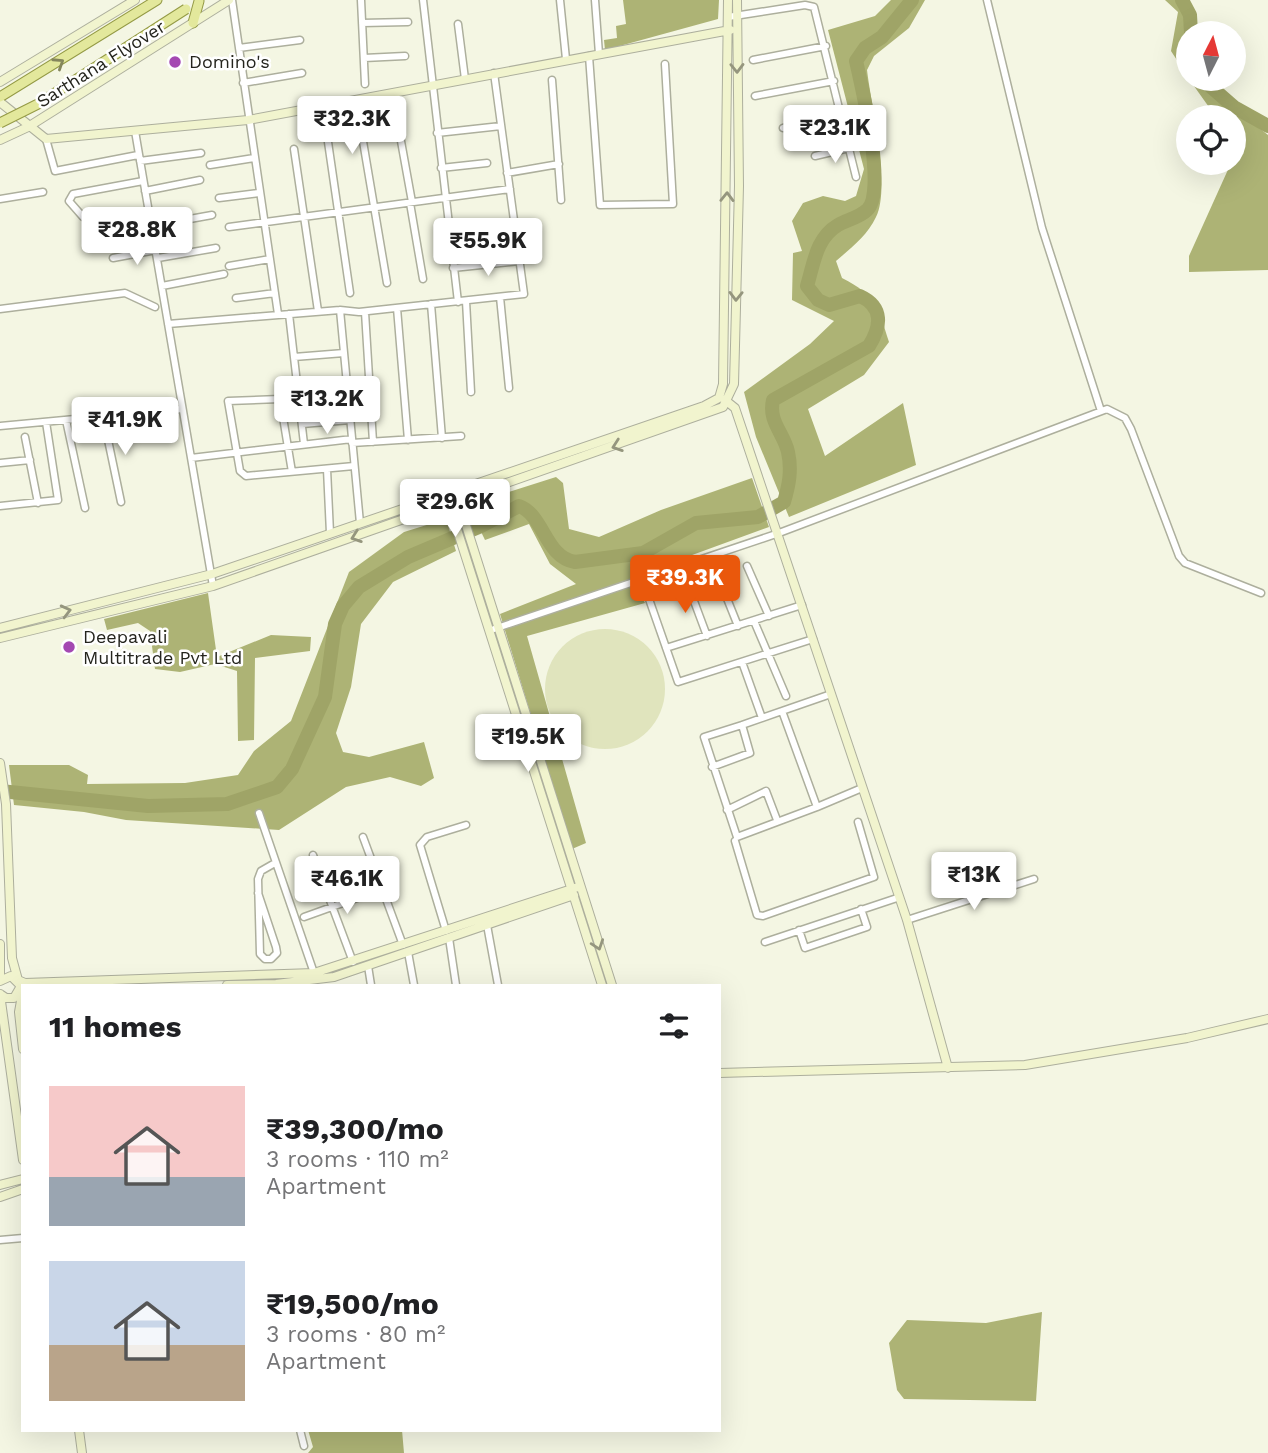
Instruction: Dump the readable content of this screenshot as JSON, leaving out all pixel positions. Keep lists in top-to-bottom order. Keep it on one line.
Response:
{"streets":{"main road":["Sarthana Flyover"]},"places":["Domino's","Deepavali Multitrade Pvt Ltd"],"north":"top","page":{"price":["₹32.3K","₹23.1K","₹28.8K","₹55.9K","₹13.2K","₹41.9K","₹29.6K","₹39.3K","₹19.5K","₹13K","₹46.1K"],"heading":"11 homes","list":[{"name":"₹39,300/mo","note":"3 rooms · 110 m² · Apartment"},{"name":"₹19,500/mo","note":"3 rooms · 80 m² · Apartment"}]}}
